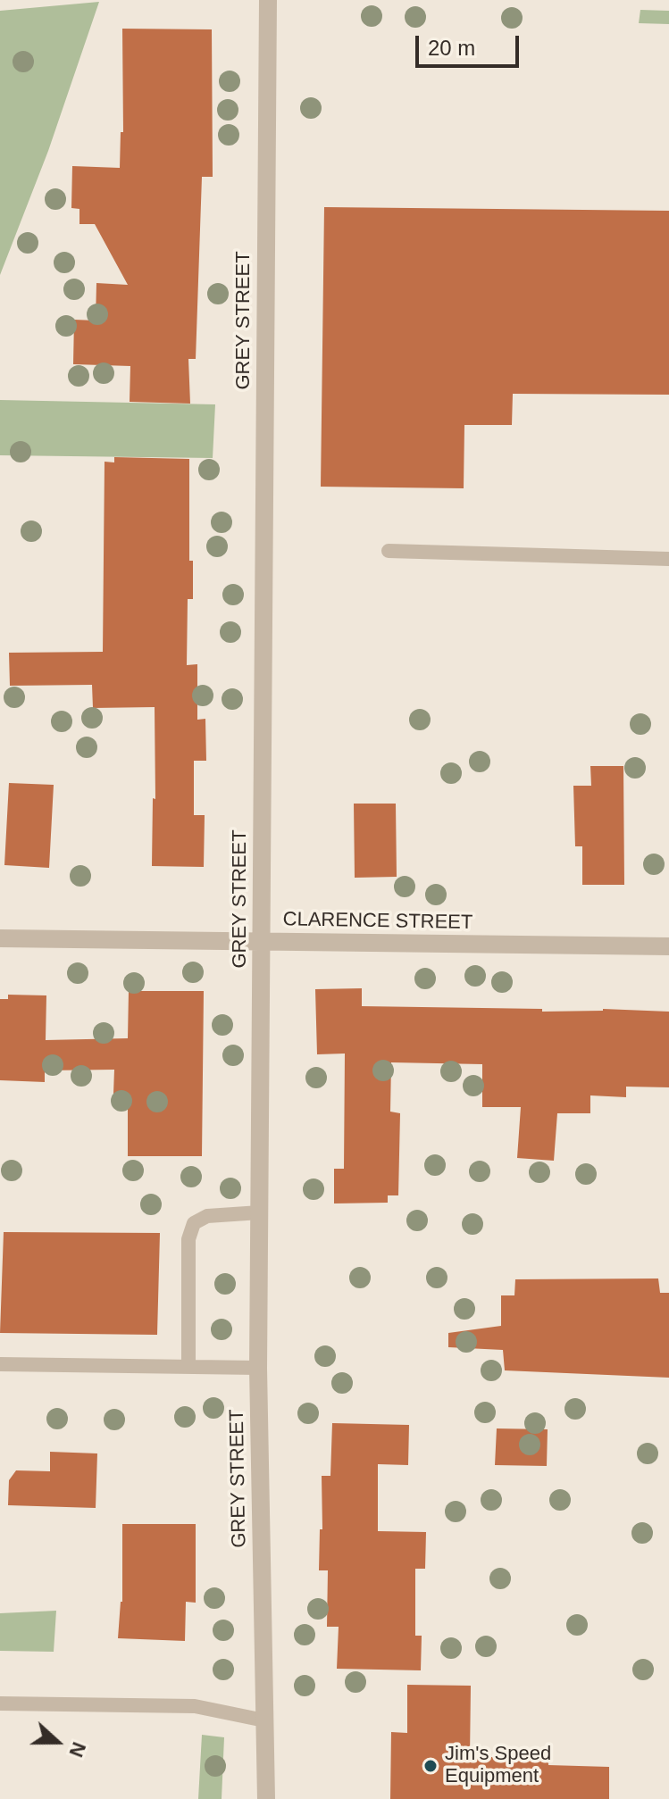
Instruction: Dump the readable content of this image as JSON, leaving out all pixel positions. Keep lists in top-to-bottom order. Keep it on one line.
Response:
{"streets":{"street":["GREY STREET","CLARENCE STREET"]},"crossings":[["GREY STREET","CLARENCE STREET"]],"places":["Jim's Speed Equipment"],"scale_bar":"20 m","north":"right"}
